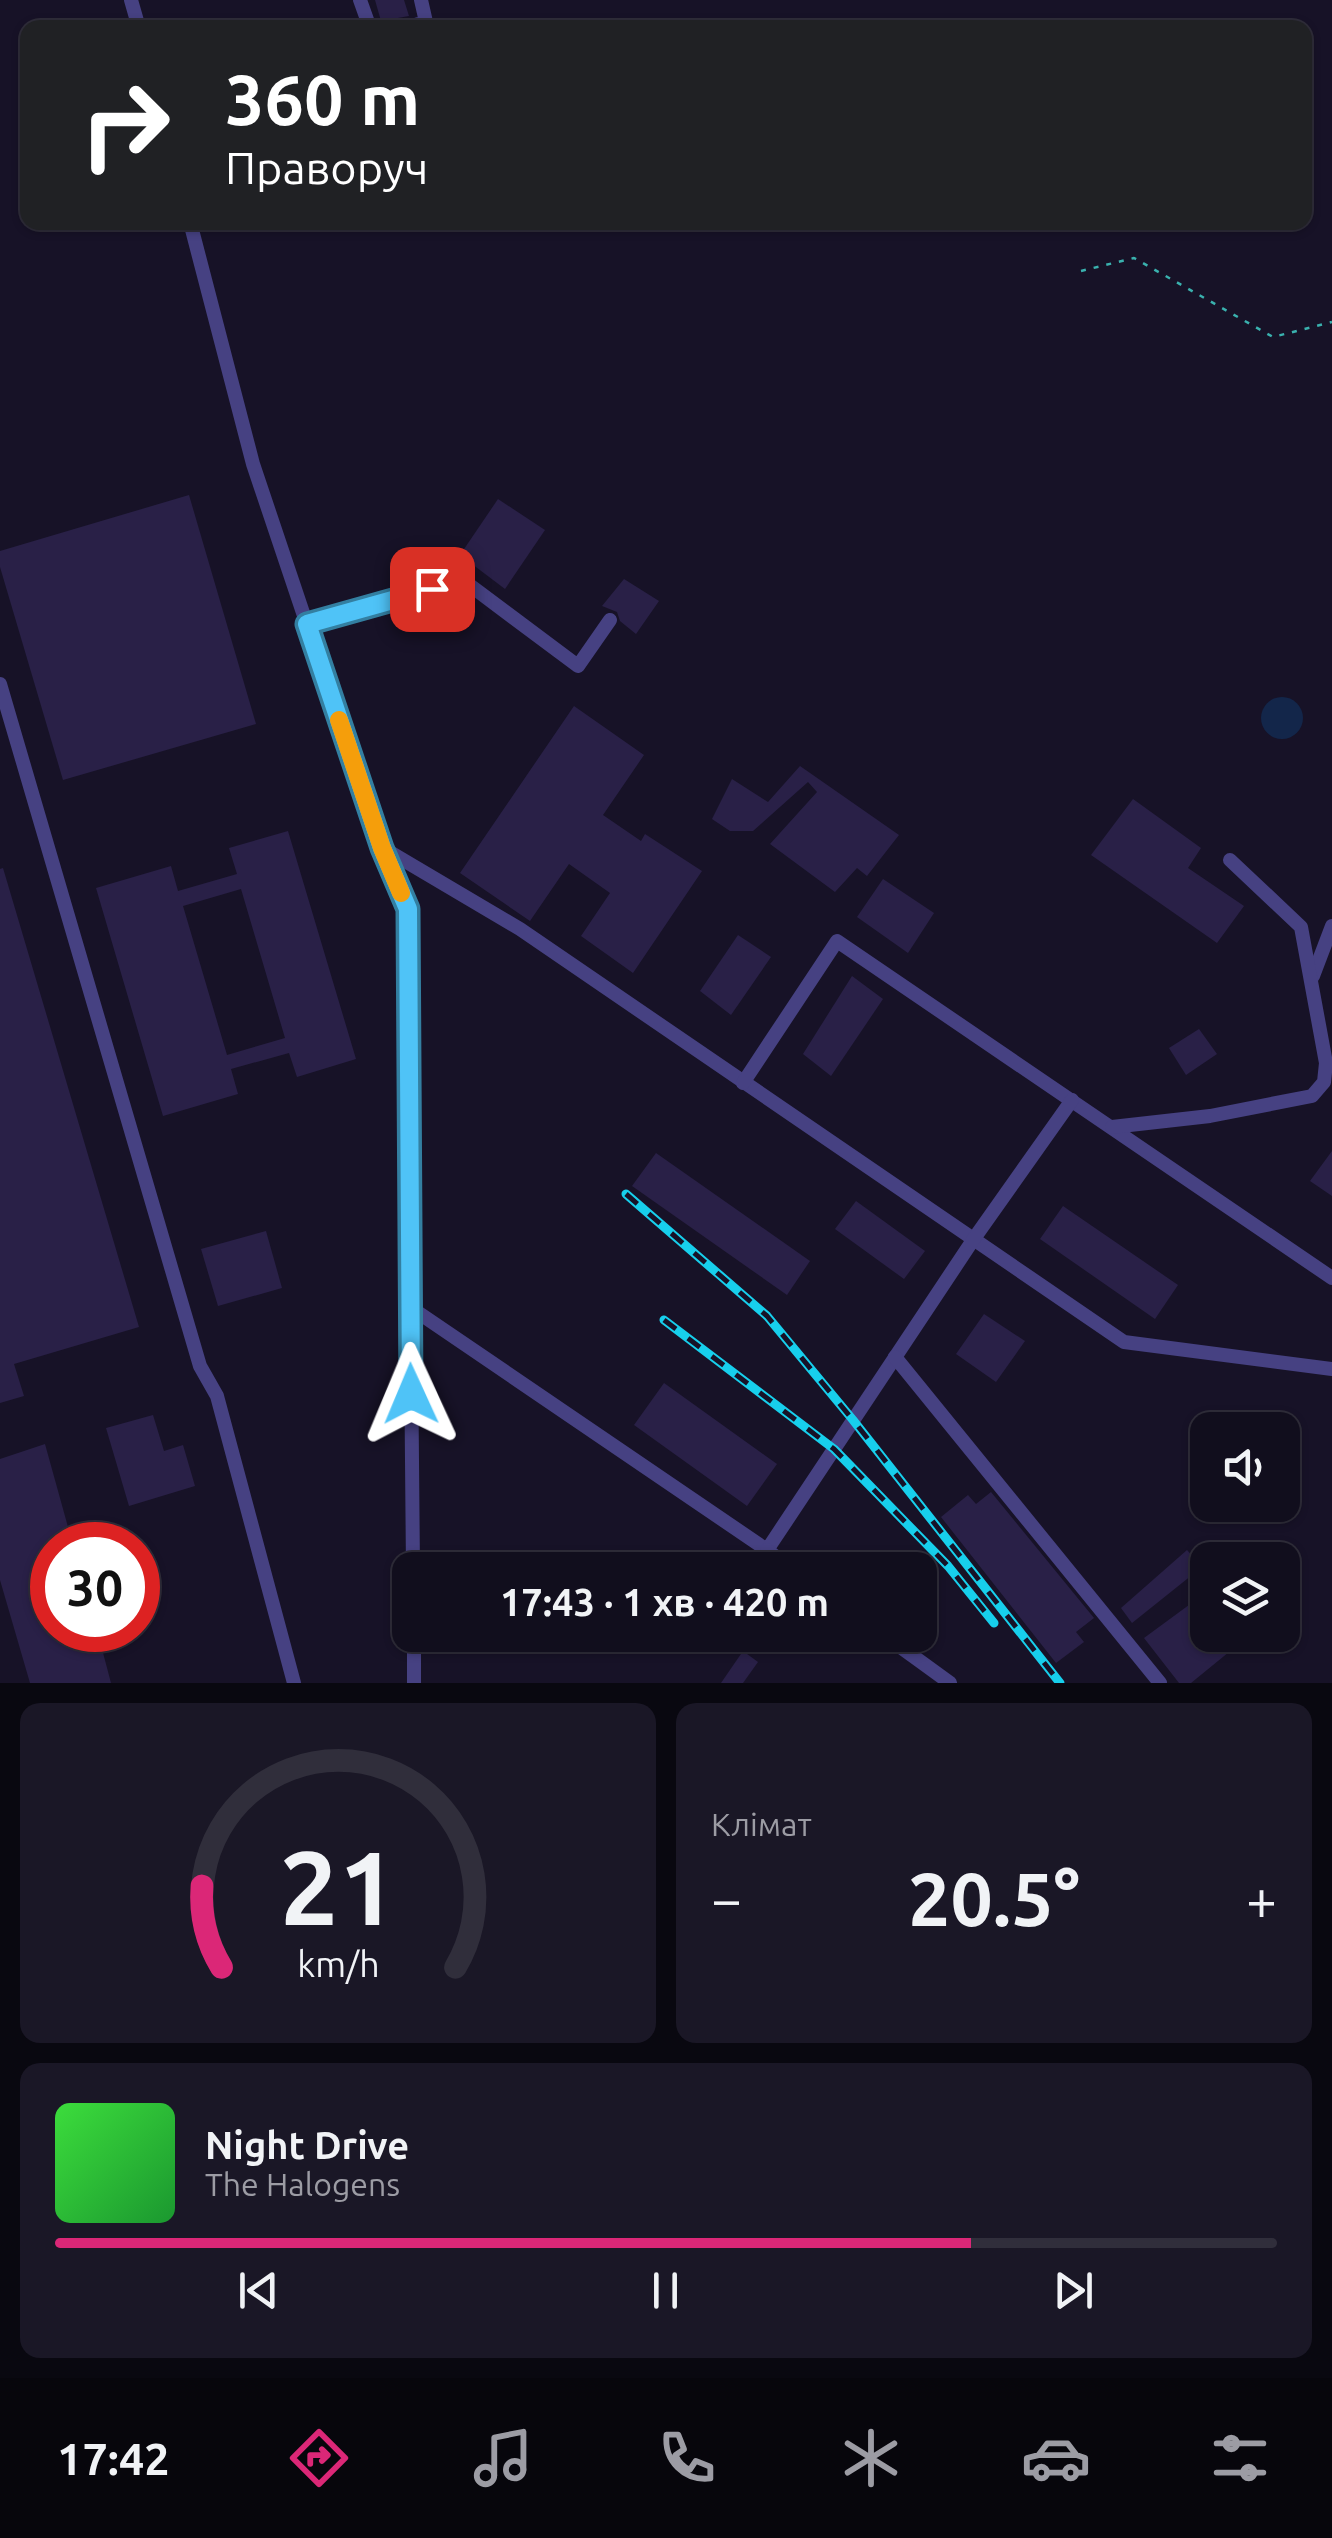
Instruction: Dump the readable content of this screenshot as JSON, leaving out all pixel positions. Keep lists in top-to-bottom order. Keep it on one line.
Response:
{"page":{"turn":["360 m","Праворуч"],"limit":"30","trip":"17:43 · 1 хв · 420 m","tile":"Клімат","heat":["−","20.5°","+"],"song":["Night Drive","The Halogens"],"tabs":"17:42","gauge":["21","km/h"]}}
